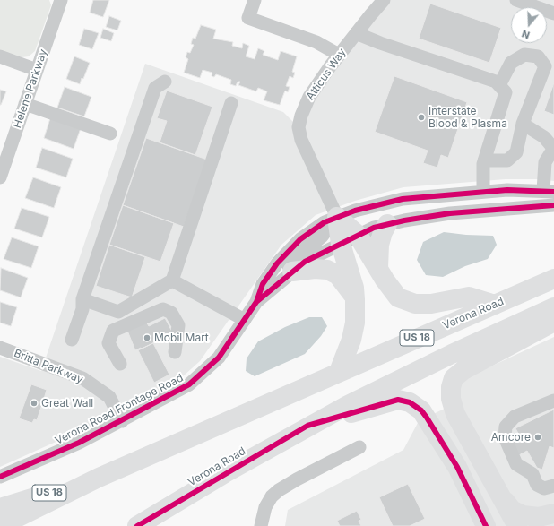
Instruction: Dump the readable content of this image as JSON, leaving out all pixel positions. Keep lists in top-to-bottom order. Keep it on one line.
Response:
{"streets":{"highway":["Verona Road","US 18"],"street":["Atticus Way","Helene Parkway","Britta Parkway","Verona Road Frontage Road"]},"crossings":[["Atticus Way","Verona Road Frontage Road"],["Verona Road","US 18"],["Britta Parkway","Verona Road Frontage Road"]],"places":["Interstate Blood & Plasma","Mobil Mart","Great Wall","Amcore"],"north":"bottom"}
